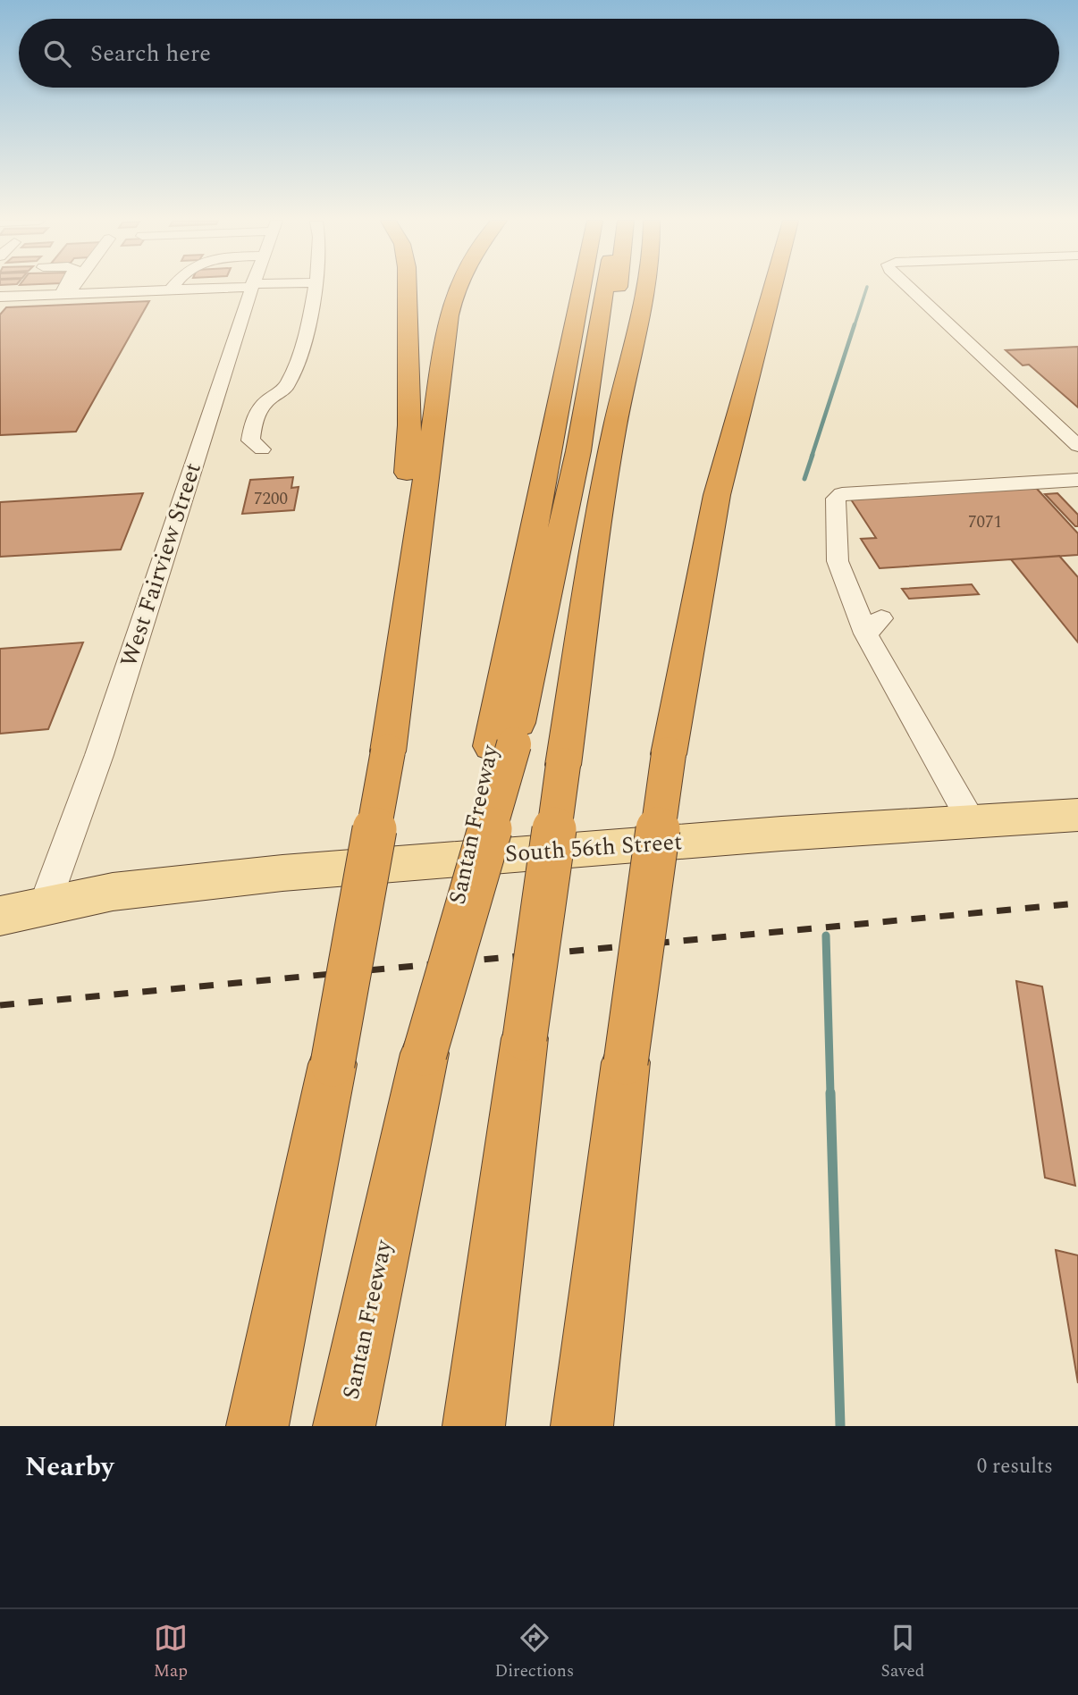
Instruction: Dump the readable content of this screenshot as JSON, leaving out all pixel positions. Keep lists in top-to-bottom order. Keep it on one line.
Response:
{"streets":{"highway":["Santan Freeway"],"main road":["South 56th Street"],"street":["West Fairview Street"]},"crossings":[["West Fairview Street","South 56th Street"]],"house_numbers":["7200","7071"],"page":{"search":"Search here","heading":["Nearby","0 results"],"nav":["Map","Directions","Saved"]}}
